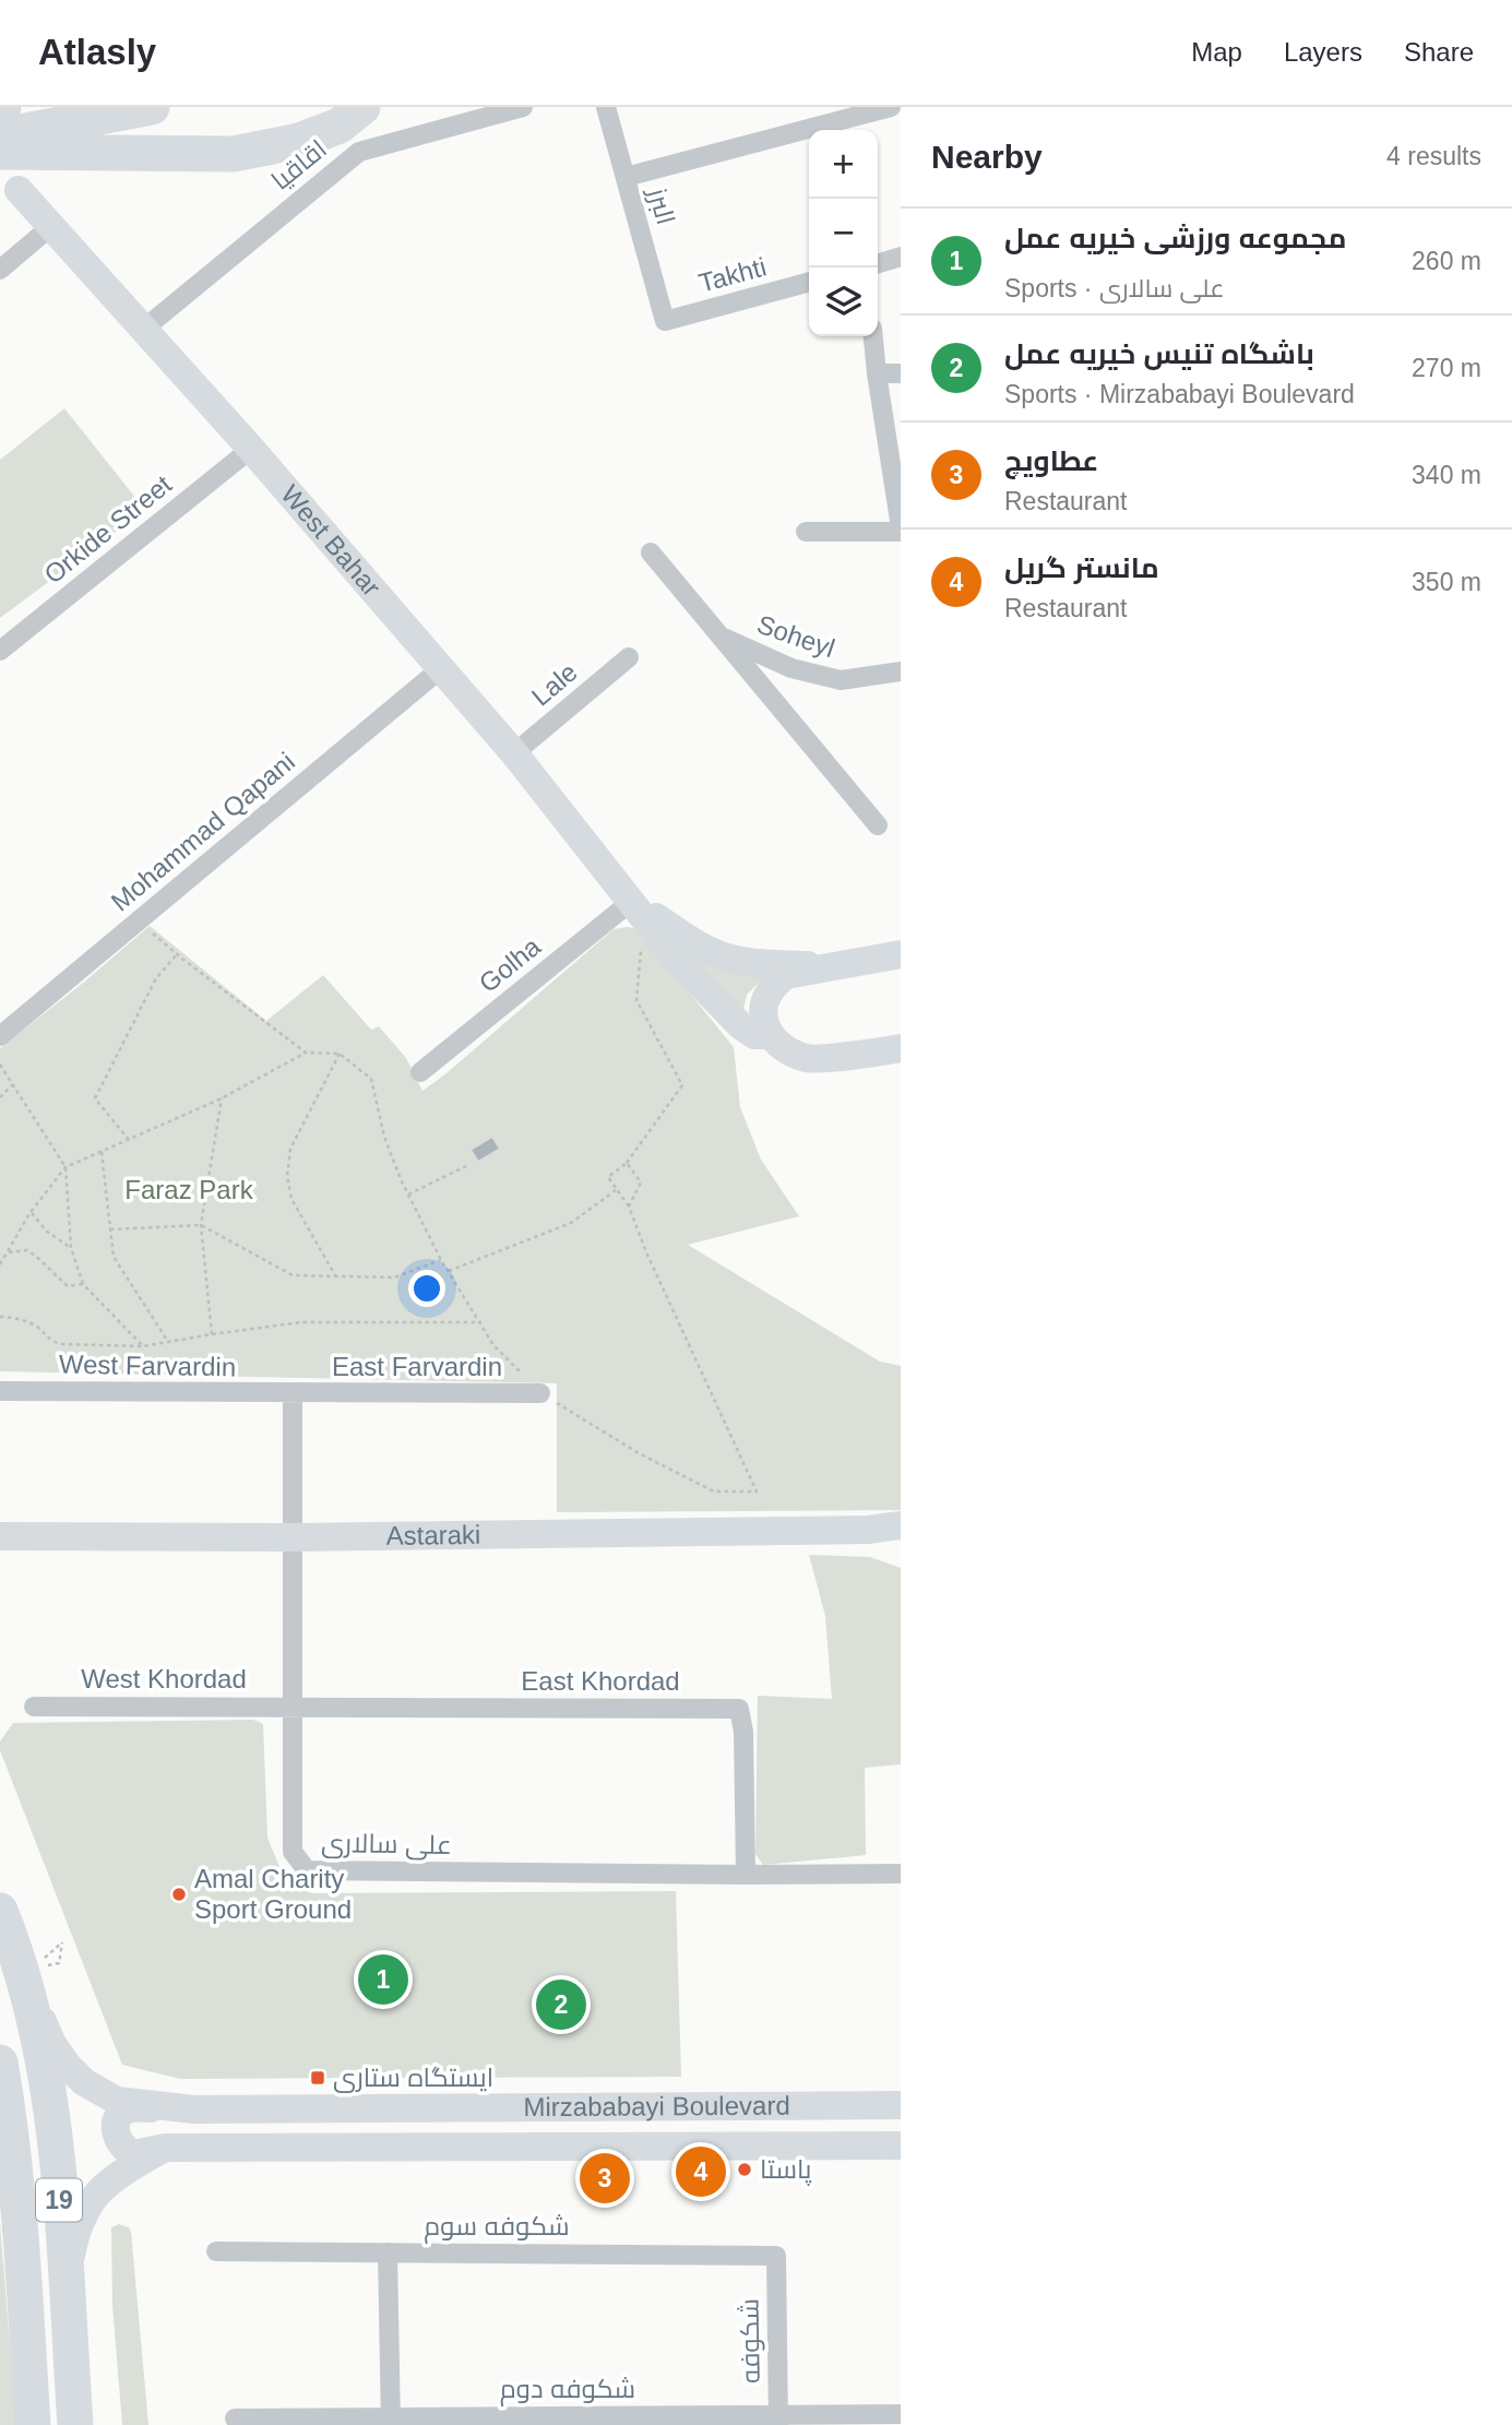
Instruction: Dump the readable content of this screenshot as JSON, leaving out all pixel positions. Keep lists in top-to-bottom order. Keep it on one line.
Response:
{"streets":{"highway":["19"],"street":["اقاقیا","البرز","Takhti","Orkide Street","West Bahar","Soheyl","Lale","Mohammad Qapani","Golha","West Farvardin","East Farvardin","Astaraki","West Khordad","East Khordad","علی سالاری","Mirzababayi Boulevard","شکوفه سوم","شکوفه","شکوفه دوم"]},"crossings":[["اقاقیا","West Bahar"],["البرز","Takhti"],["Orkide Street","West Bahar"],["West Bahar","Lale"],["West Bahar","Mohammad Qapani"],["West Bahar","Golha"],["West Farvardin","East Farvardin"],["West Farvardin","علی سالاری"],["East Farvardin","علی سالاری"],["Astaraki","علی سالاری"],["West Khordad","East Khordad"],["West Khordad","علی سالاری"],["East Khordad","علی سالاری"],["Mirzababayi Boulevard","19"],["شکوفه سوم","شکوفه"],["شکوفه","شکوفه دوم"]],"parks":["Faraz Park"],"places":{"other":["Amal Charity Sport Ground","پاستا"],"transit":["ایستگاه ستاری"]},"page":{"header":"Atlasly","nav":["Map","Layers","Share"],"heading":["Nearby","4 results"],"map_buttons":["+","−"],"list":[{"mark":"1","name":"مجموعه ورزشی خیریه عمل","note":"Sports · علی سالاری","value":"260 m"},{"mark":"2","name":"باشگاه تنیس خیریه عمل","note":"Sports · Mirzababayi Boulevard","value":"270 m"},{"mark":"3","name":"عطاویچ","note":"Restaurant","value":"340 m"},{"mark":"4","name":"مانستر گریل","note":"Restaurant","value":"350 m"}],"pins":["1","2","4","3"]}}
